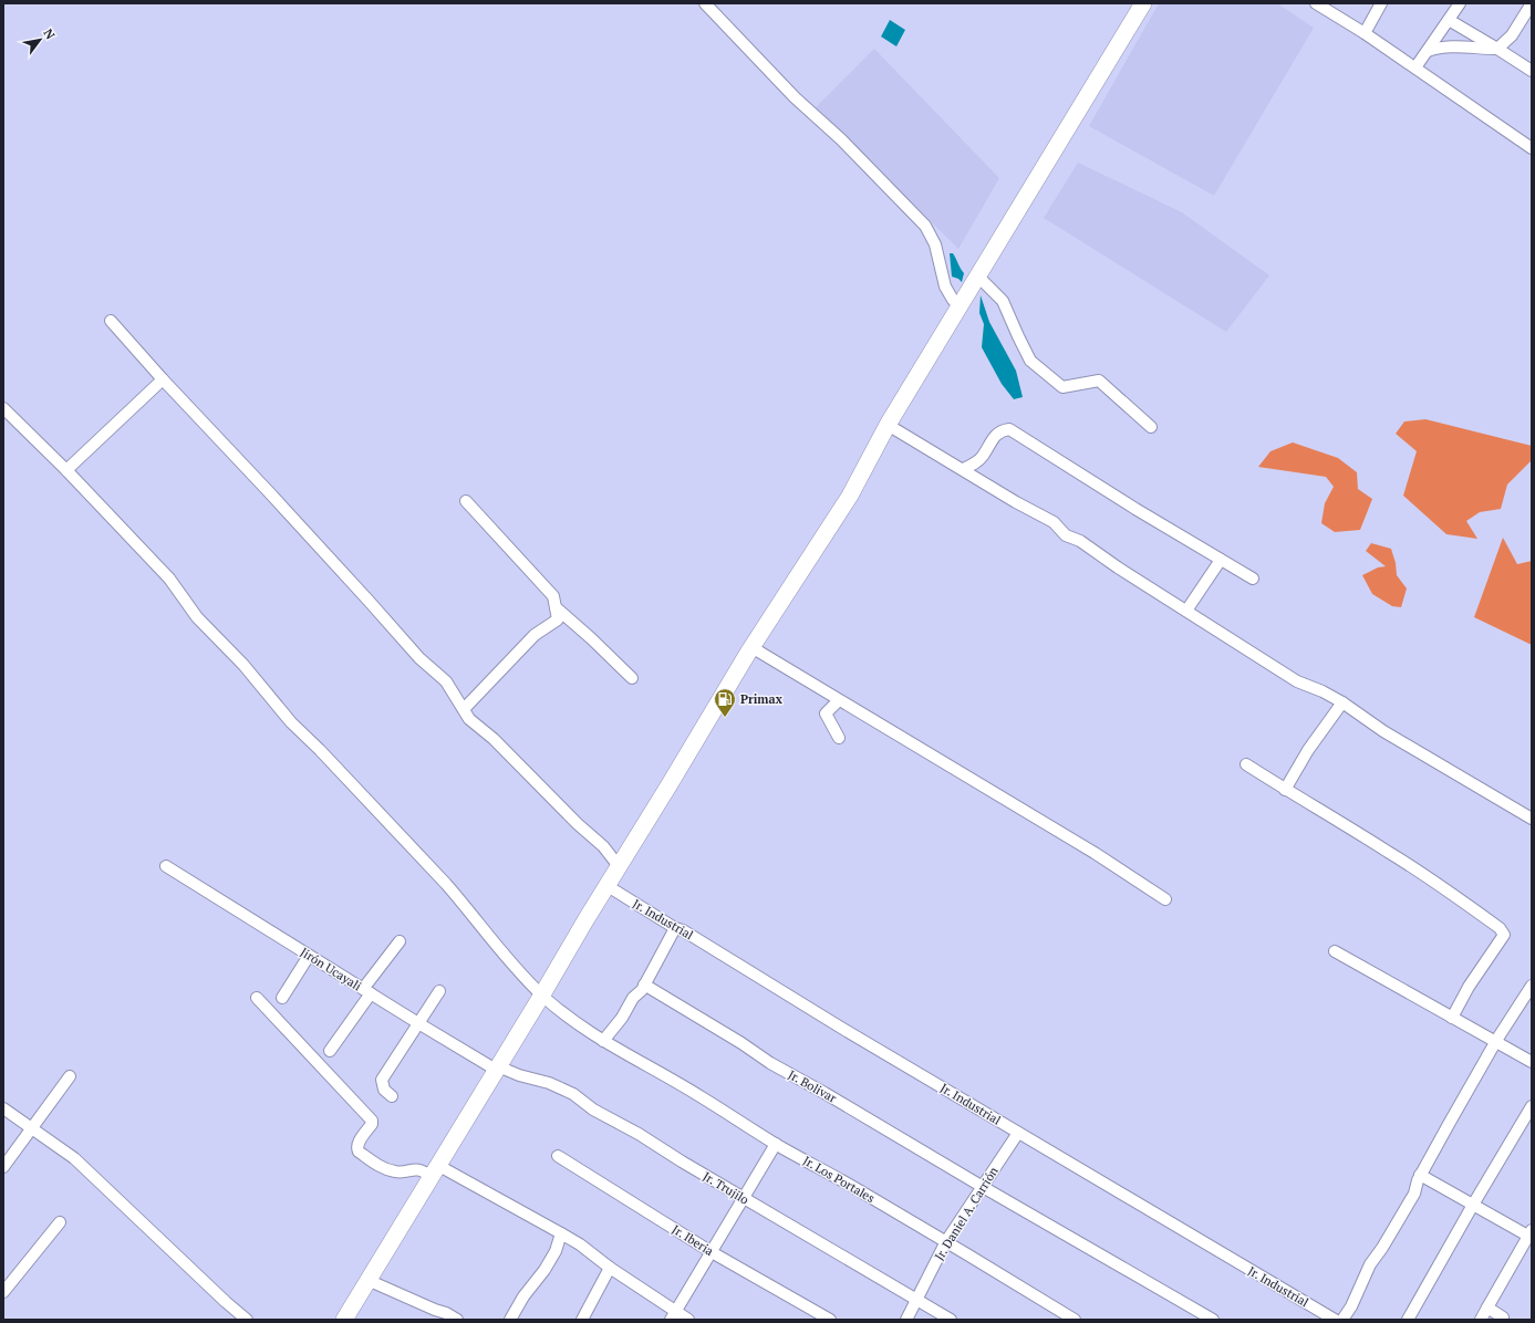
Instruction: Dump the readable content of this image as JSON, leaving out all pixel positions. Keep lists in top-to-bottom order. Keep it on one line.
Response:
{"streets":{"street":["Jr. Industrial","Jirón Ucayali","Jr. Bolivar","Jr. Los Portales","Jr. Trujilo","Jr. Daniel A. Carrión","Jr. Iberia"]},"crossings":[["Jr. Industrial","Jr. Daniel A. Carrión"],["Jirón Ucayali","Jr. Trujilo"],["Jr. Bolivar","Jr. Daniel A. Carrión"],["Jr. Los Portales","Jr. Daniel A. Carrión"],["Jr. Trujilo","Jr. Daniel A. Carrión"]],"places":{"fuel station":["Primax"]},"north":"top right"}
